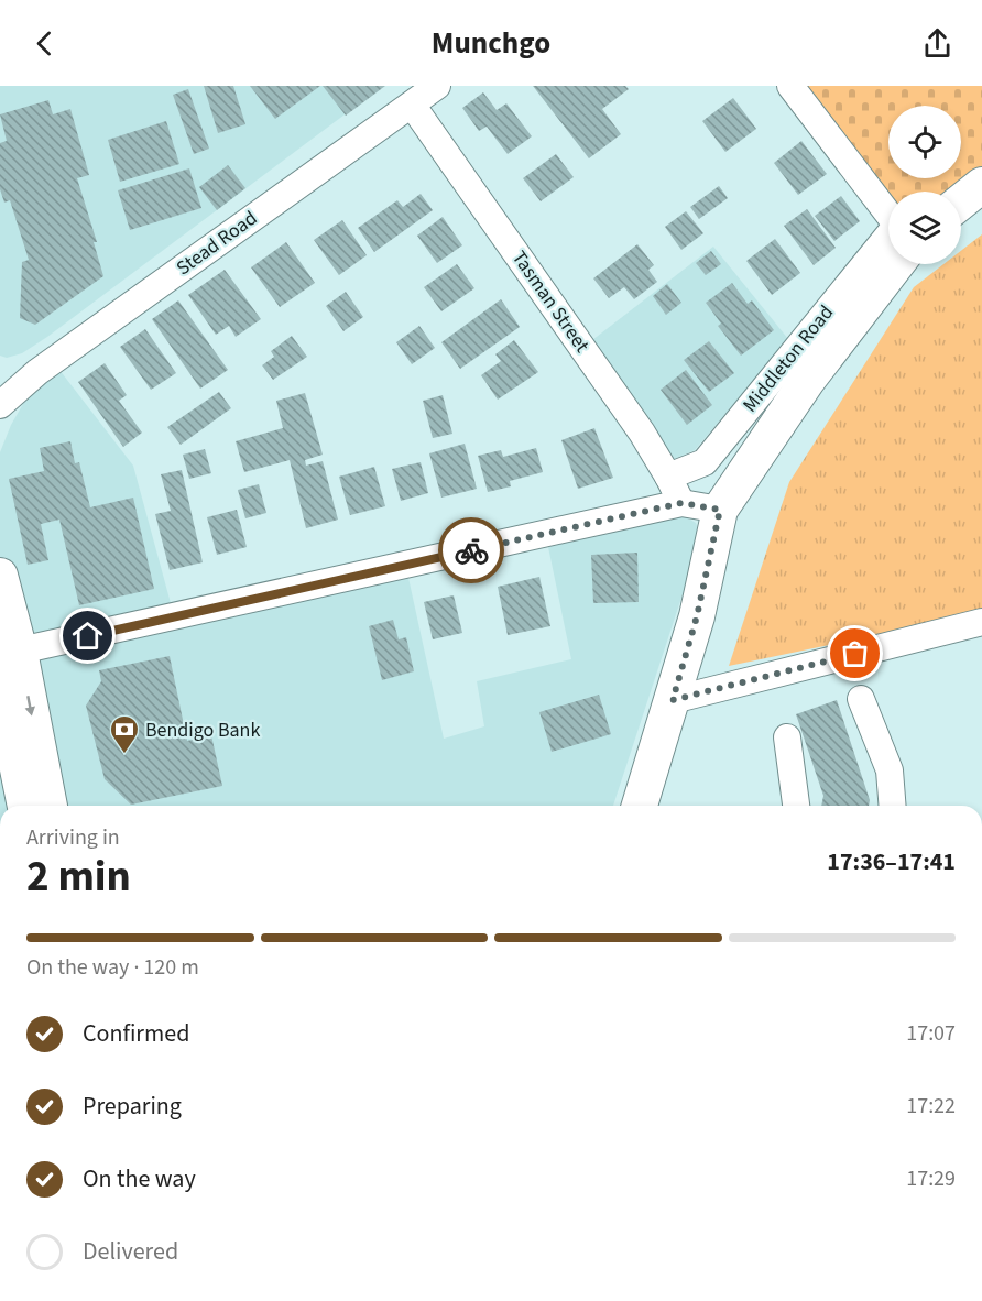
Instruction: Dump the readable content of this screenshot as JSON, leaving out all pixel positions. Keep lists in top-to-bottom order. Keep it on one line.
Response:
{"streets":{"main road":["Middleton Road"],"street":["Stead Road","Tasman Street"]},"crossings":[["Stead Road","Tasman Street"],["Tasman Street","Middleton Road"]],"places":{"bank":["Bendigo Bank"]},"page":{"header":"Munchgo","heading":["2 min","Arriving in","17:36–17:41"],"bar":"On the way · 120 m","list":[["Confirmed","17:07"],["Preparing","17:22"],["On the way","17:29"],"Delivered"]}}
